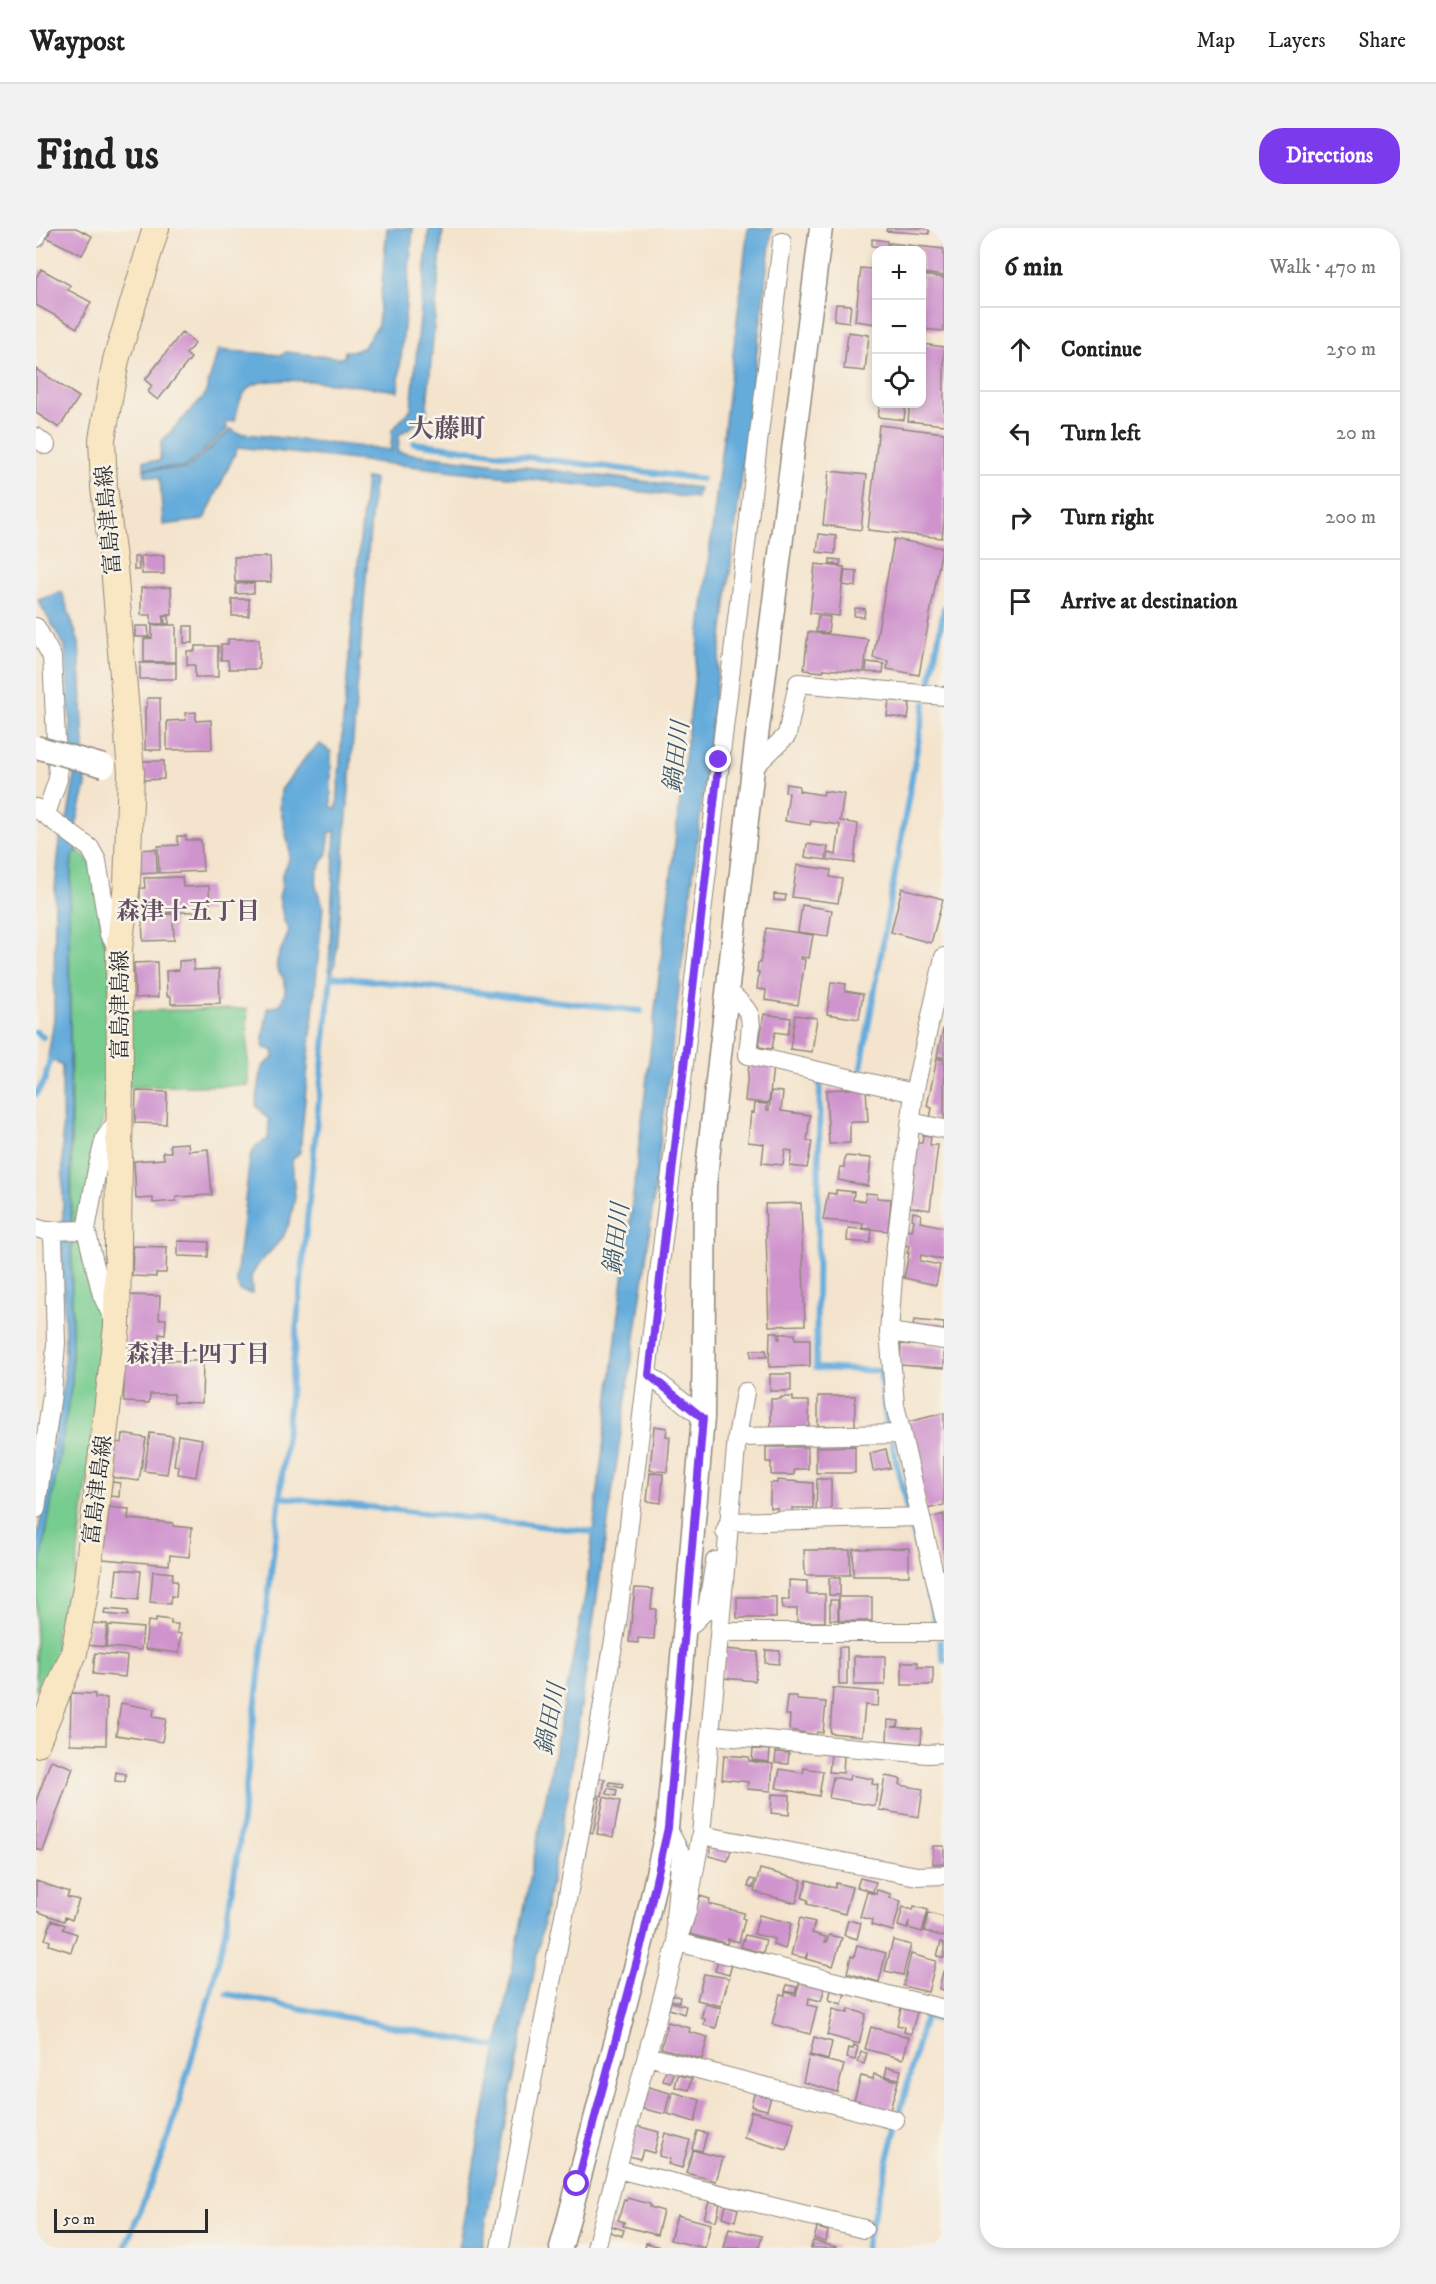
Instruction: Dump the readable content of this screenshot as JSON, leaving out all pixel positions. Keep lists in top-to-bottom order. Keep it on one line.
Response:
{"streets":{"main road":["富島津島線"]},"districts":["大藤町","森津十五丁目","森津十四丁目"],"water":["鍋田川"],"scale_bar":"50 m","page":{"header":"Waypost","nav":["Map","Layers","Share"],"buttons":"Directions","title":"Find us","heading":["6 min","Walk · 470 m"],"map_buttons":["+","−"],"list":[["Continue","250 m"],["Turn left","20 m"],["Turn right","200 m"],"Arrive at destination"],"scale":"50 m"}}
